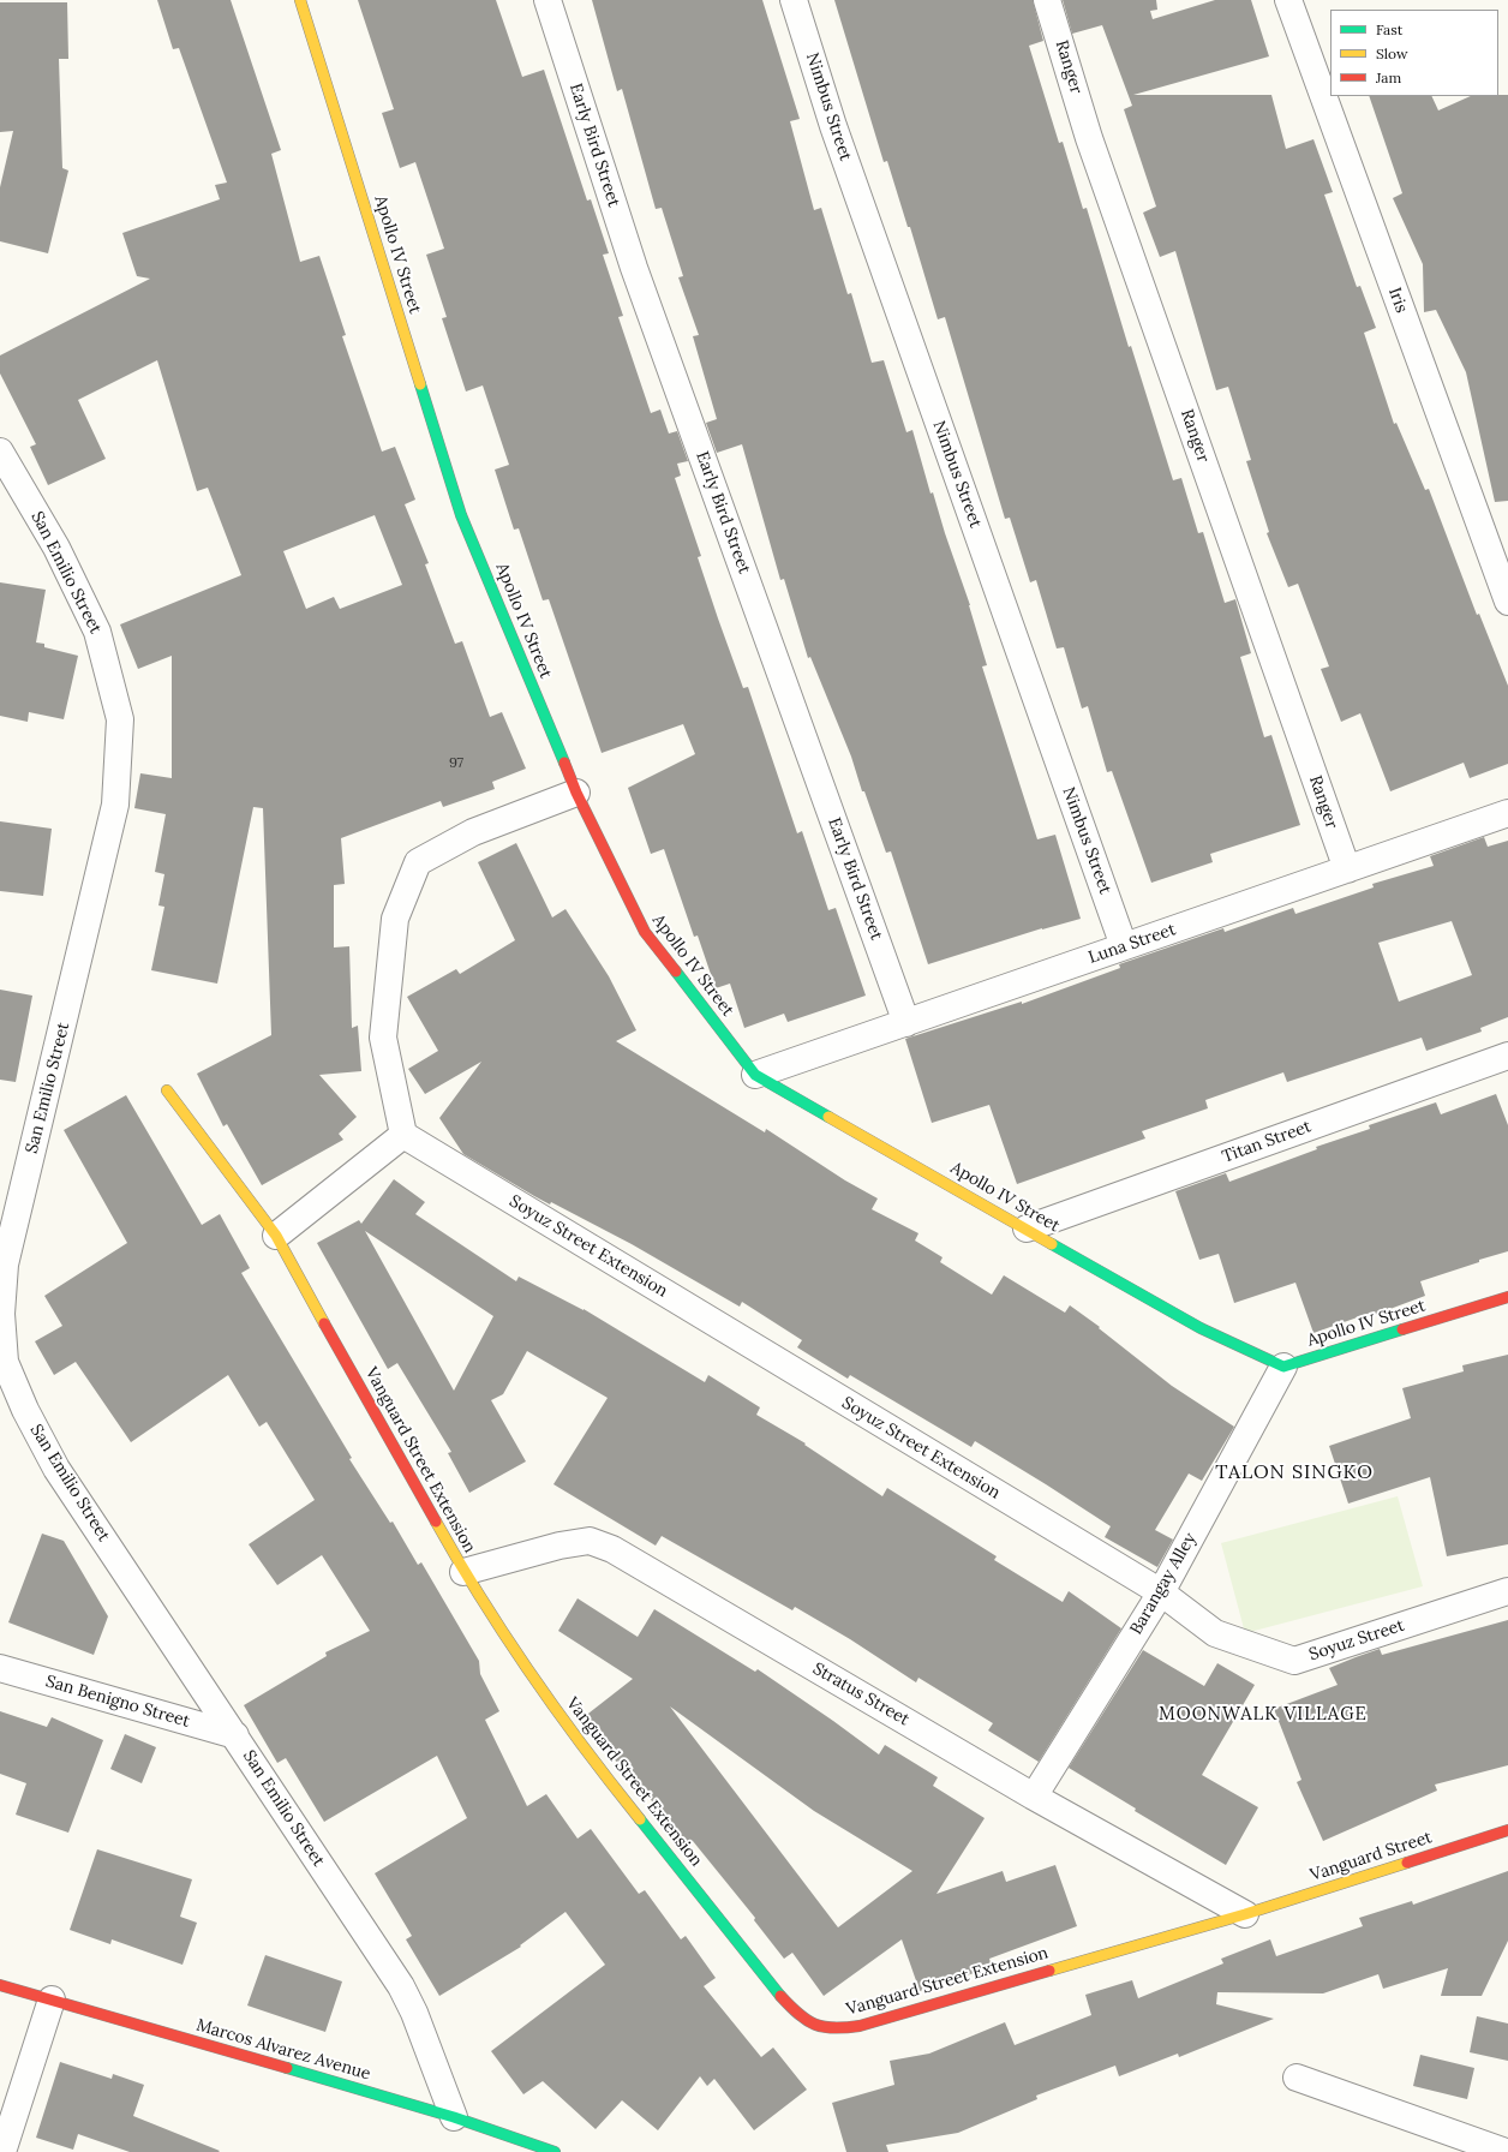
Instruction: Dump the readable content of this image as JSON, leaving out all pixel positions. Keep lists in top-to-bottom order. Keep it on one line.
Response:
{"streets":{"street":["Ranger","Nimbus Street","Early Bird Street","Apollo IV Street","Iris","San Emilio Street","Luna Street","Titan Street","Soyuz Street Extension","Vanguard Street Extension","Barangay Alley","Soyuz Street","Stratus Street","San Benigno Street","Vanguard Street","Marcos Alvarez Avenue"]},"crossings":[["Ranger","Luna Street"],["Nimbus Street","Luna Street"],["Early Bird Street","Luna Street"],["Apollo IV Street","Luna Street"],["Apollo IV Street","Titan Street"],["Apollo IV Street","Barangay Alley"],["San Emilio Street","San Benigno Street"],["San Emilio Street","Marcos Alvarez Avenue"],["Soyuz Street Extension","Barangay Alley"],["Soyuz Street Extension","Soyuz Street"],["Vanguard Street Extension","Stratus Street"],["Vanguard Street Extension","Vanguard Street"],["Barangay Alley","Soyuz Street"],["Barangay Alley","Stratus Street"],["Stratus Street","Vanguard Street"]],"districts":["TALON SINGKO","MOONWALK VILLAGE"],"house_numbers":["97"],"legend":["Fast","Slow","Jam"]}
